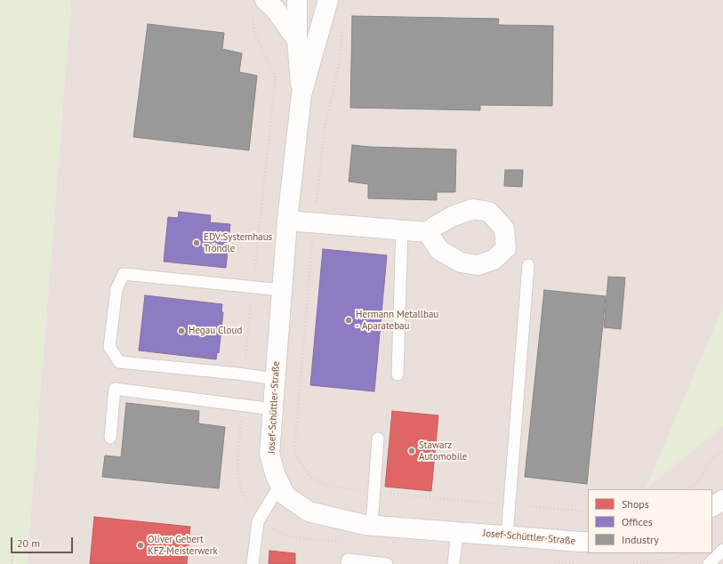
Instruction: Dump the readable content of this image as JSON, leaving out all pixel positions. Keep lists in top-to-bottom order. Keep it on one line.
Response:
{"streets":{"street":["Josef-Schüttler-Straße"]},"places":["EDV:Systemhaus Tröndle","Hermann Metallbau - Aparatebau","Hegau Cloud","Stawarz Automobile","Oliver Gebert KFZ-Meisterwerk"],"legend":["Shops","Offices","Industry"],"scale_bar":"20 m"}
